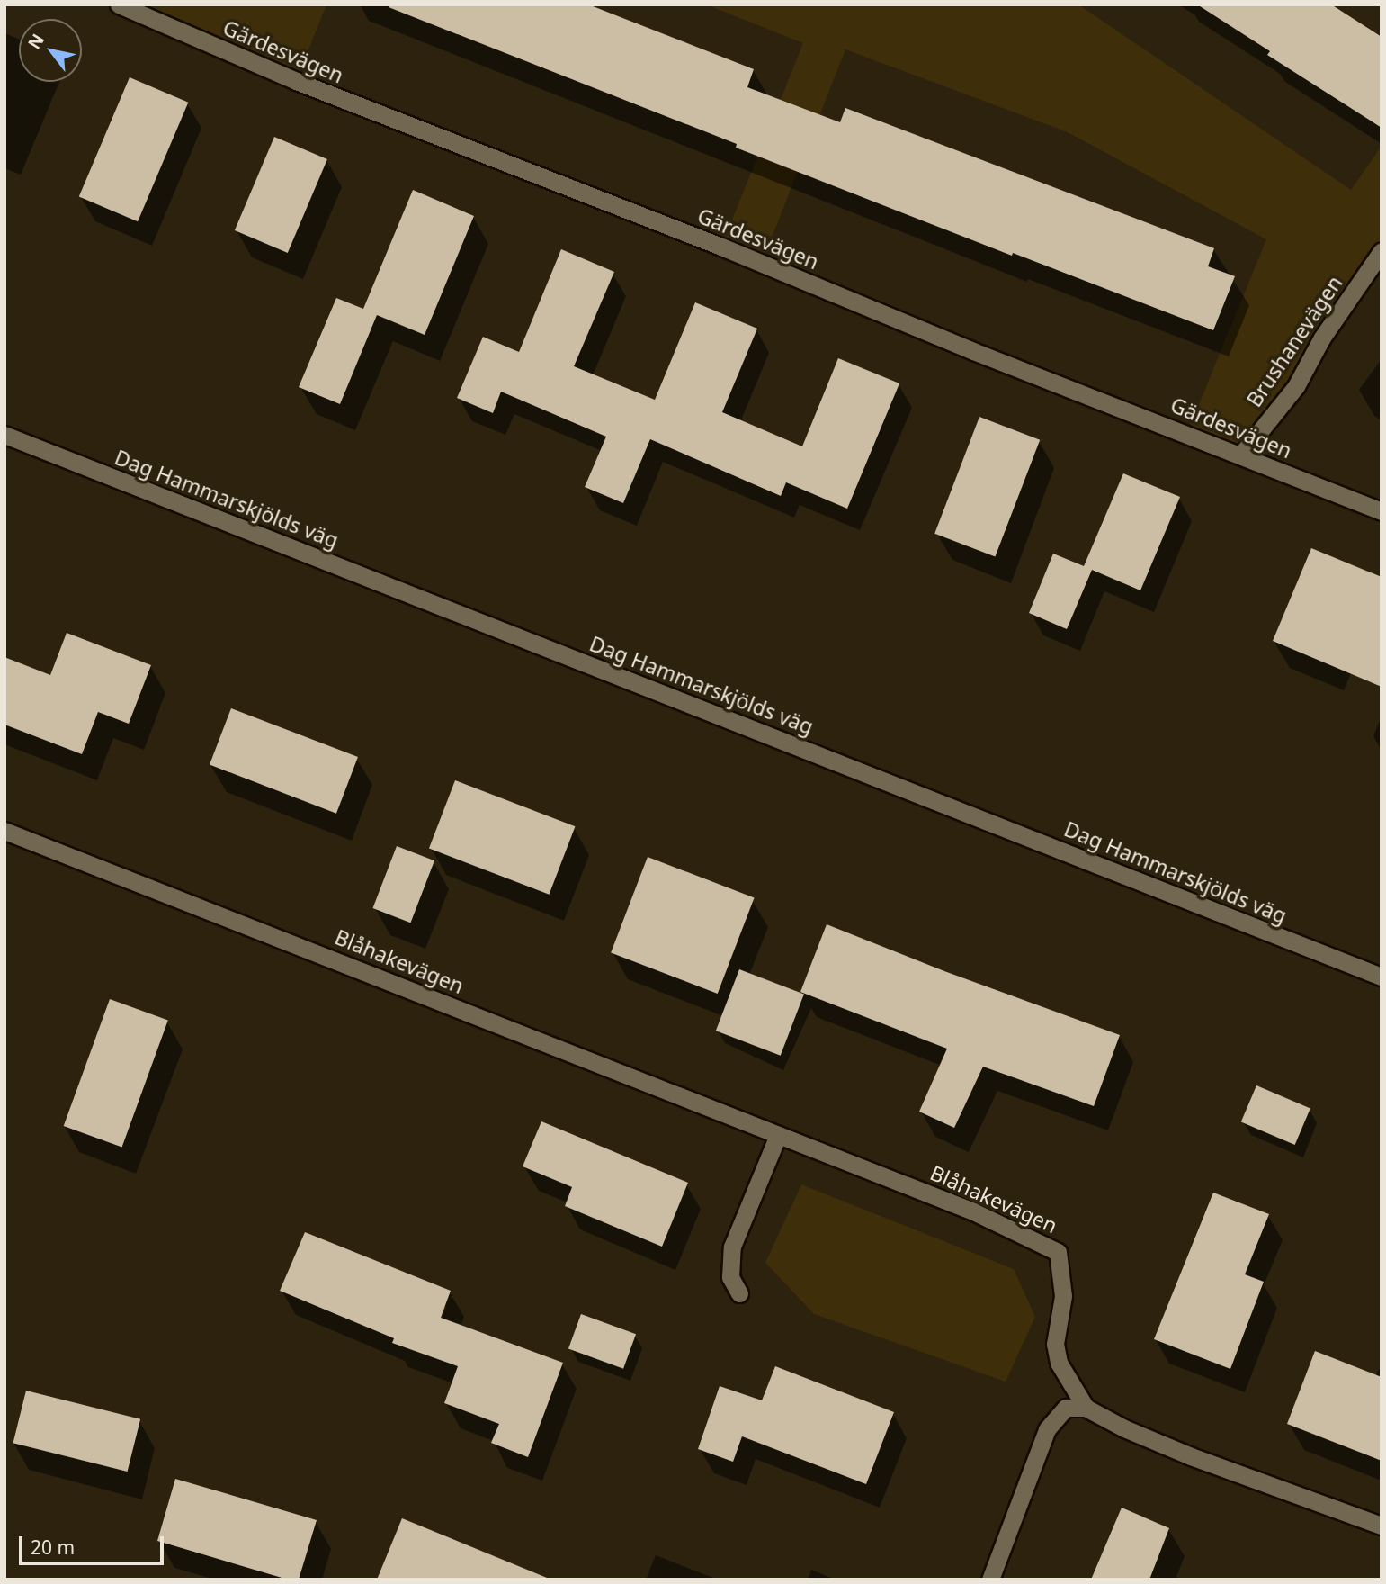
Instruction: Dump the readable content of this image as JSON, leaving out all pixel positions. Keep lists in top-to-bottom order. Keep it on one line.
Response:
{"streets":{"street":["Gärdesvägen","Brushanevägen","Dag Hammarskjölds väg","Blåhakevägen"]},"crossings":[["Gärdesvägen","Brushanevägen"]],"scale_bar":"20 m","north":"top left"}
